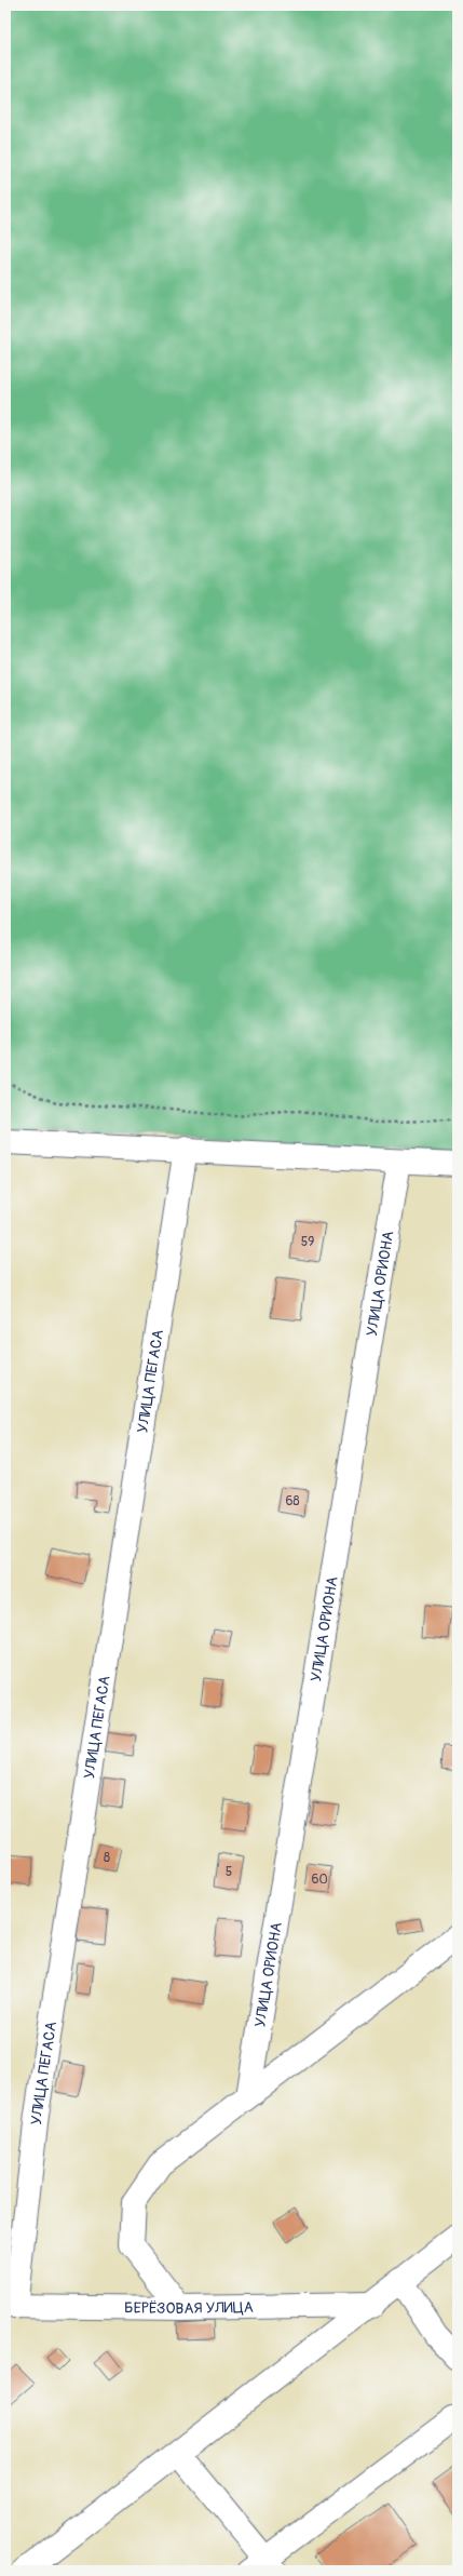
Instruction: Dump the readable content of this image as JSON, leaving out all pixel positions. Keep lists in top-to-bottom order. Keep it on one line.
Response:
{"streets":{"street":["УЛИЦА ОРИОНА","УЛИЦА ПЕГАСА","БЕРЁЗОВАЯ УЛИЦА"]},"crossings":[["УЛИЦА ПЕГАСА","БЕРЁЗОВАЯ УЛИЦА"]],"house_numbers":["59","68","8","5","60"]}
